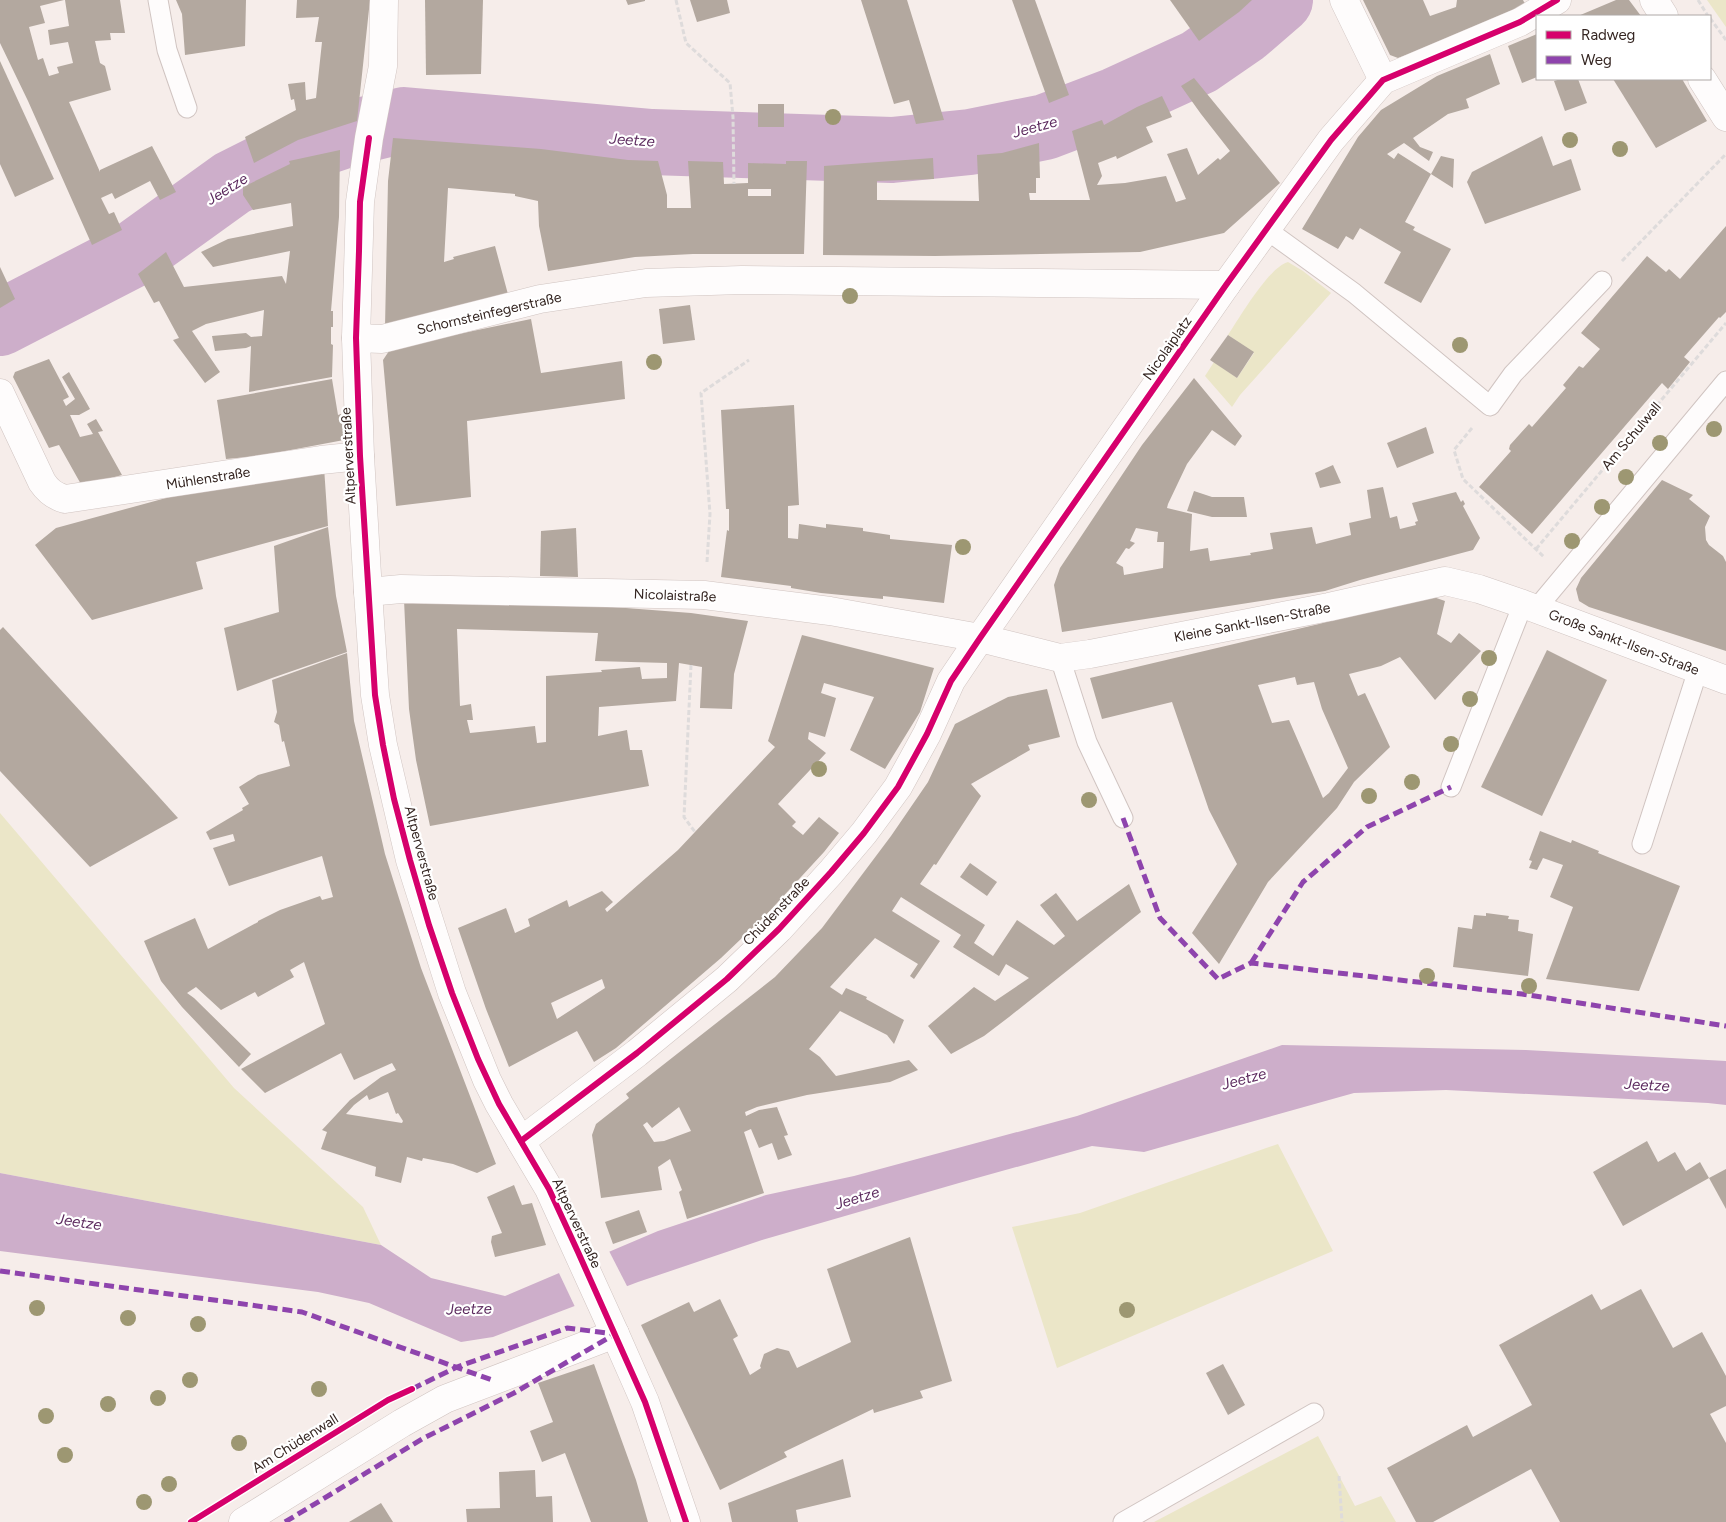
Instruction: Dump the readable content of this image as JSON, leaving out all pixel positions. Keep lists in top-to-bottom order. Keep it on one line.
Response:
{"streets":{"street":["Schornsteinfegerstraße","Nicolaiplatz","Altperverstraße","Mühlenstraße","Nicolaistraße","Kleine Sankt-Ilsen-Straße","Große Sankt-Ilsen-Straße","Chüdenstraße"],"path":["Am Schulwall"],"cycle path":["Am Chüdenwall"]},"crossings":[["Schornsteinfegerstraße","Nicolaiplatz"],["Schornsteinfegerstraße","Altperverstraße"],["Nicolaiplatz","Nicolaistraße"],["Nicolaiplatz","Kleine Sankt-Ilsen-Straße"],["Nicolaiplatz","Chüdenstraße"],["Altperverstraße","Mühlenstraße"],["Altperverstraße","Nicolaistraße"],["Altperverstraße","Chüdenstraße"],["Nicolaistraße","Kleine Sankt-Ilsen-Straße"],["Nicolaistraße","Chüdenstraße"],["Kleine Sankt-Ilsen-Straße","Große Sankt-Ilsen-Straße"],["Kleine Sankt-Ilsen-Straße","Chüdenstraße"]],"water":["Jeetze"],"legend":["Radweg","Weg"]}
